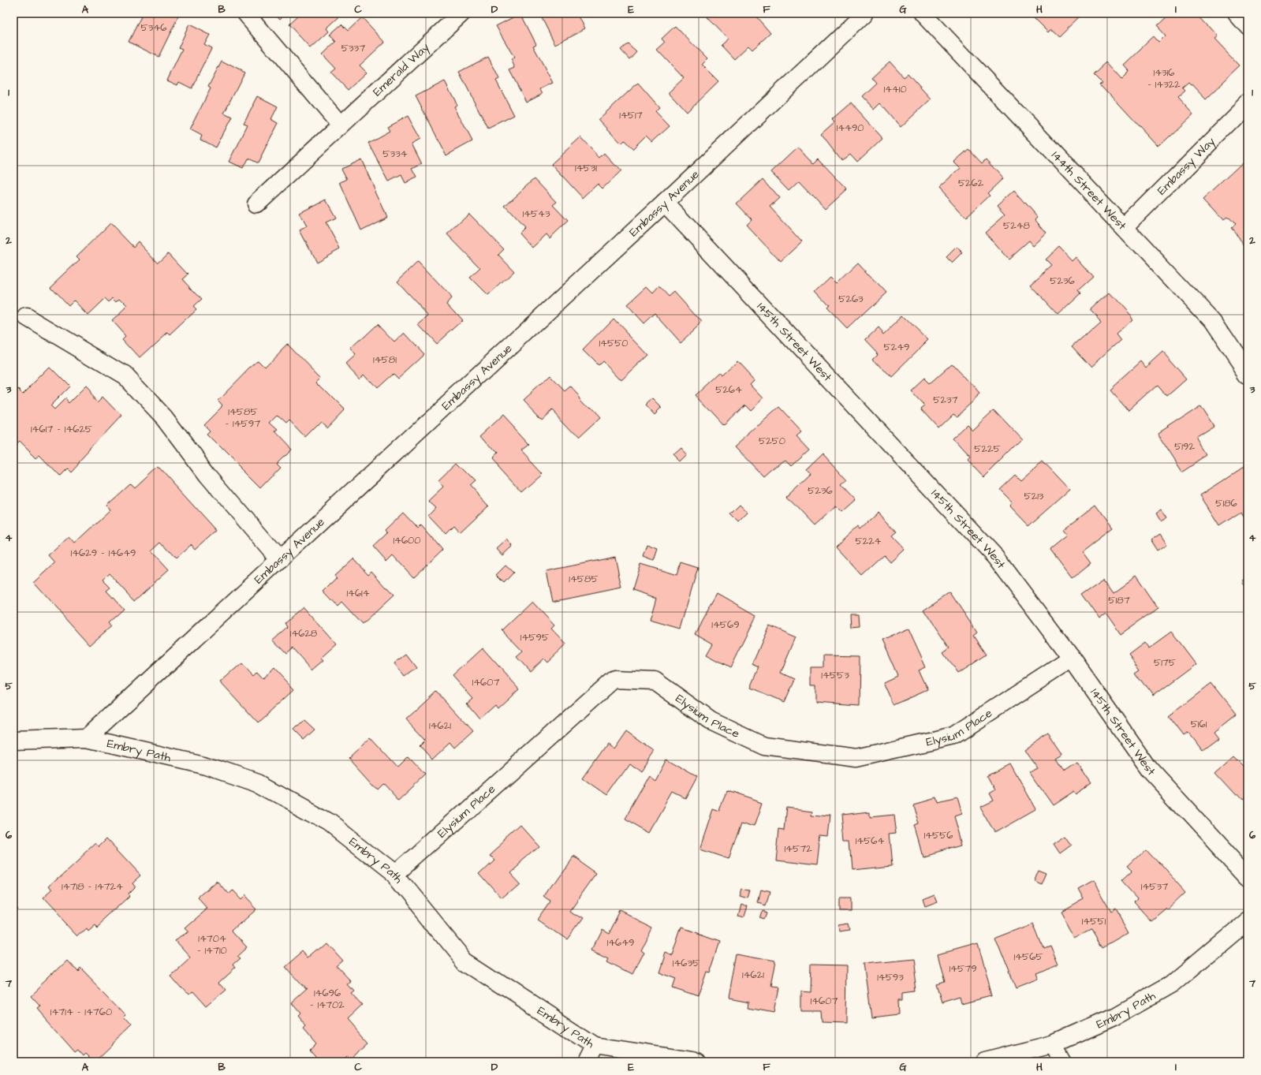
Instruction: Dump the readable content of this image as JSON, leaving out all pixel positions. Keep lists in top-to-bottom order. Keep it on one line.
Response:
{"streets":{"street":["Emerald Way","Embassy Way","144th Street West","Embassy Avenue","145th Street West","Elysium Place","Embry Path"]},"crossings":[["Embassy Way","144th Street West"],["Embassy Avenue","145th Street West"],["Embassy Avenue","Embry Path"],["145th Street West","Elysium Place"],["Elysium Place","Embry Path"]],"house_numbers":["5346","5337","14316 - 14322","14410","14517","14490","5334","14531","5262","14543","5248","5236","5263","14550","5249","14581","5264","5237","14585 - 14597","14617 - 14625","5250","5192","5225","5236","5213","5186","14600","5224","14629 - 14649","14585","14614","5187","14569","14628","14595","5175","14553","14607","5161","14621","14556","14564","14572","14718 - 14724","14537","14551","14704 - 14710","14649","14565","14635","14579","14621","14593","14696 - 14702","14607","14714 - 14760"],"grid":{"columns":["A","B","C","D","E","F","G","H","I"],"rows":["1","2","3","4","5","6","7"]}}
